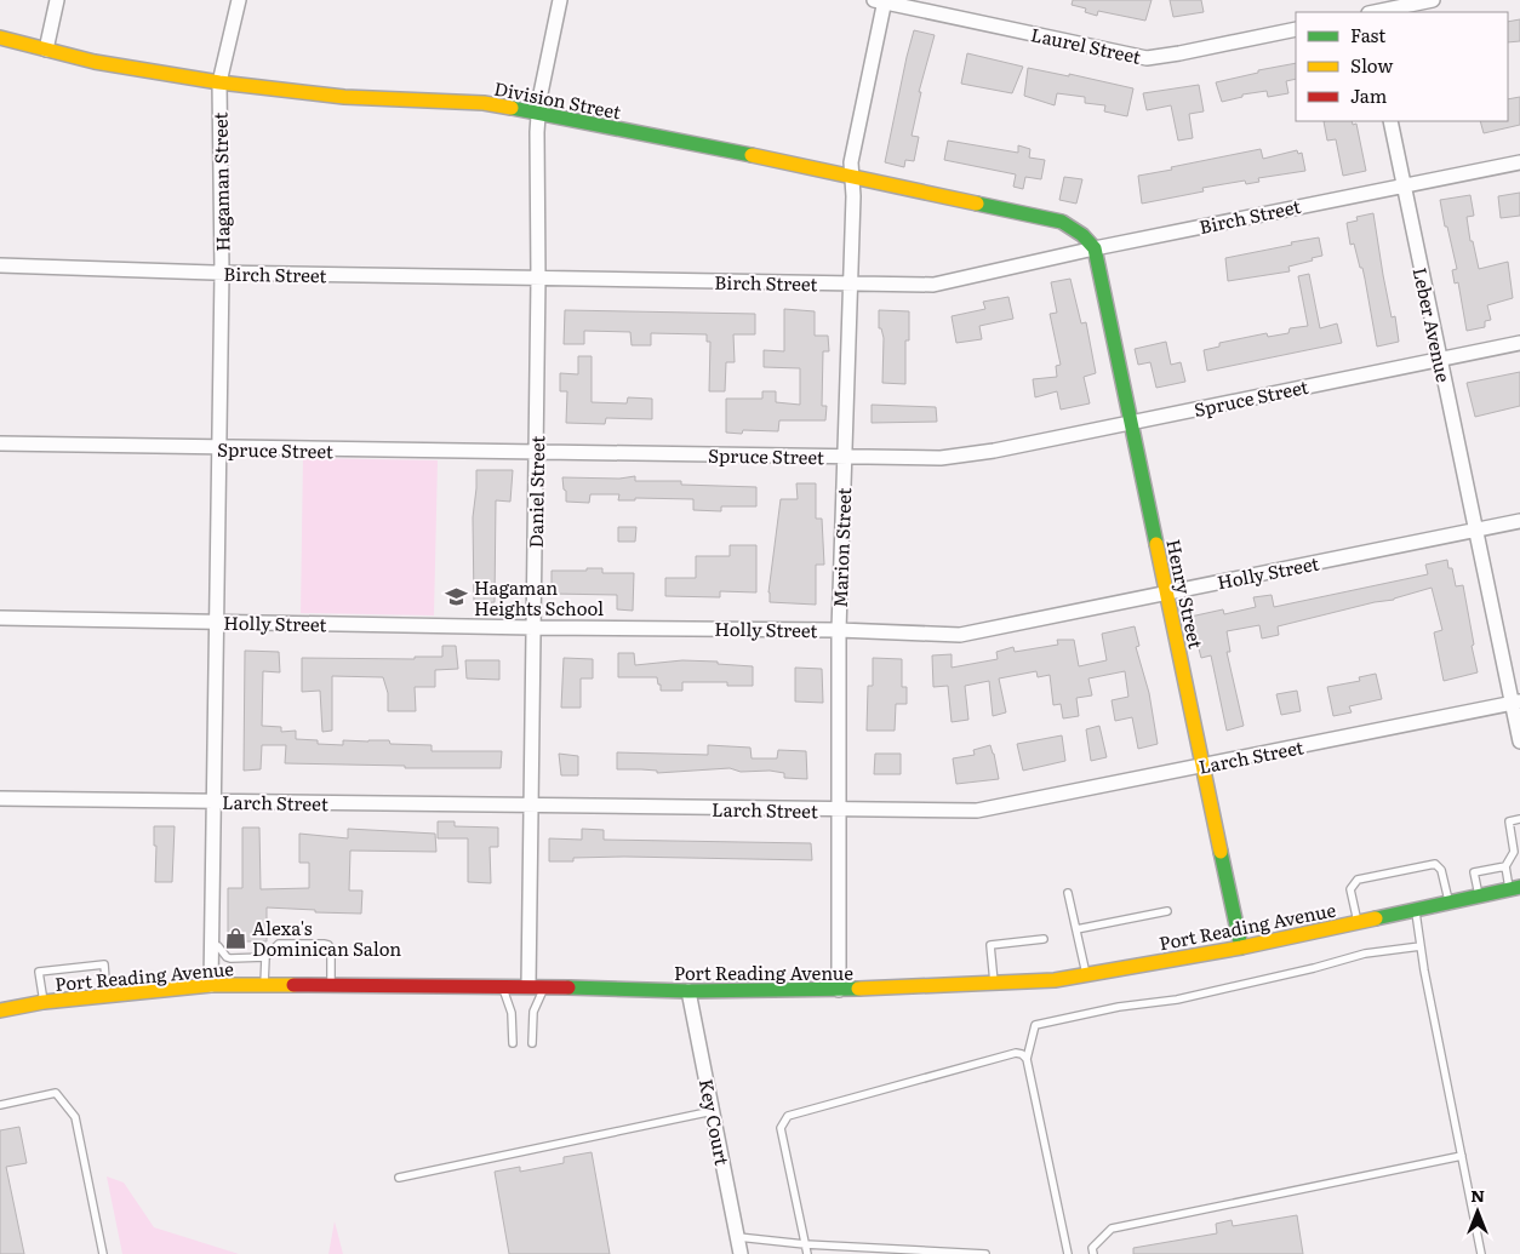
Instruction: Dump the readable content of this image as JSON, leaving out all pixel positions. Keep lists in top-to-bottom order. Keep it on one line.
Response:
{"streets":{"street":["Laurel Street","Division Street","Hagaman Street","Birch Street","Leber Avenue","Spruce Street","Daniel Street","Marion Street","Holly Street","Henry Street","Larch Street","Port Reading Avenue","Key Court"]},"crossings":[["Laurel Street","Marion Street"],["Division Street","Hagaman Street"],["Division Street","Birch Street"],["Division Street","Daniel Street"],["Division Street","Marion Street"],["Division Street","Henry Street"],["Hagaman Street","Birch Street"],["Hagaman Street","Spruce Street"],["Hagaman Street","Holly Street"],["Hagaman Street","Larch Street"],["Hagaman Street","Port Reading Avenue"],["Birch Street","Leber Avenue"],["Birch Street","Daniel Street"],["Birch Street","Marion Street"],["Birch Street","Henry Street"],["Leber Avenue","Spruce Street"],["Leber Avenue","Holly Street"],["Leber Avenue","Larch Street"],["Spruce Street","Daniel Street"],["Spruce Street","Marion Street"],["Spruce Street","Henry Street"],["Daniel Street","Holly Street"],["Daniel Street","Larch Street"],["Daniel Street","Port Reading Avenue"],["Marion Street","Holly Street"],["Marion Street","Larch Street"],["Marion Street","Port Reading Avenue"],["Holly Street","Henry Street"],["Henry Street","Larch Street"],["Henry Street","Port Reading Avenue"],["Port Reading Avenue","Key Court"]],"places":{"school or university":["Hagaman Heights School"],"shop":["Alexa's Dominican Salon"]},"legend":["Fast","Slow","Jam"],"north":"top"}
